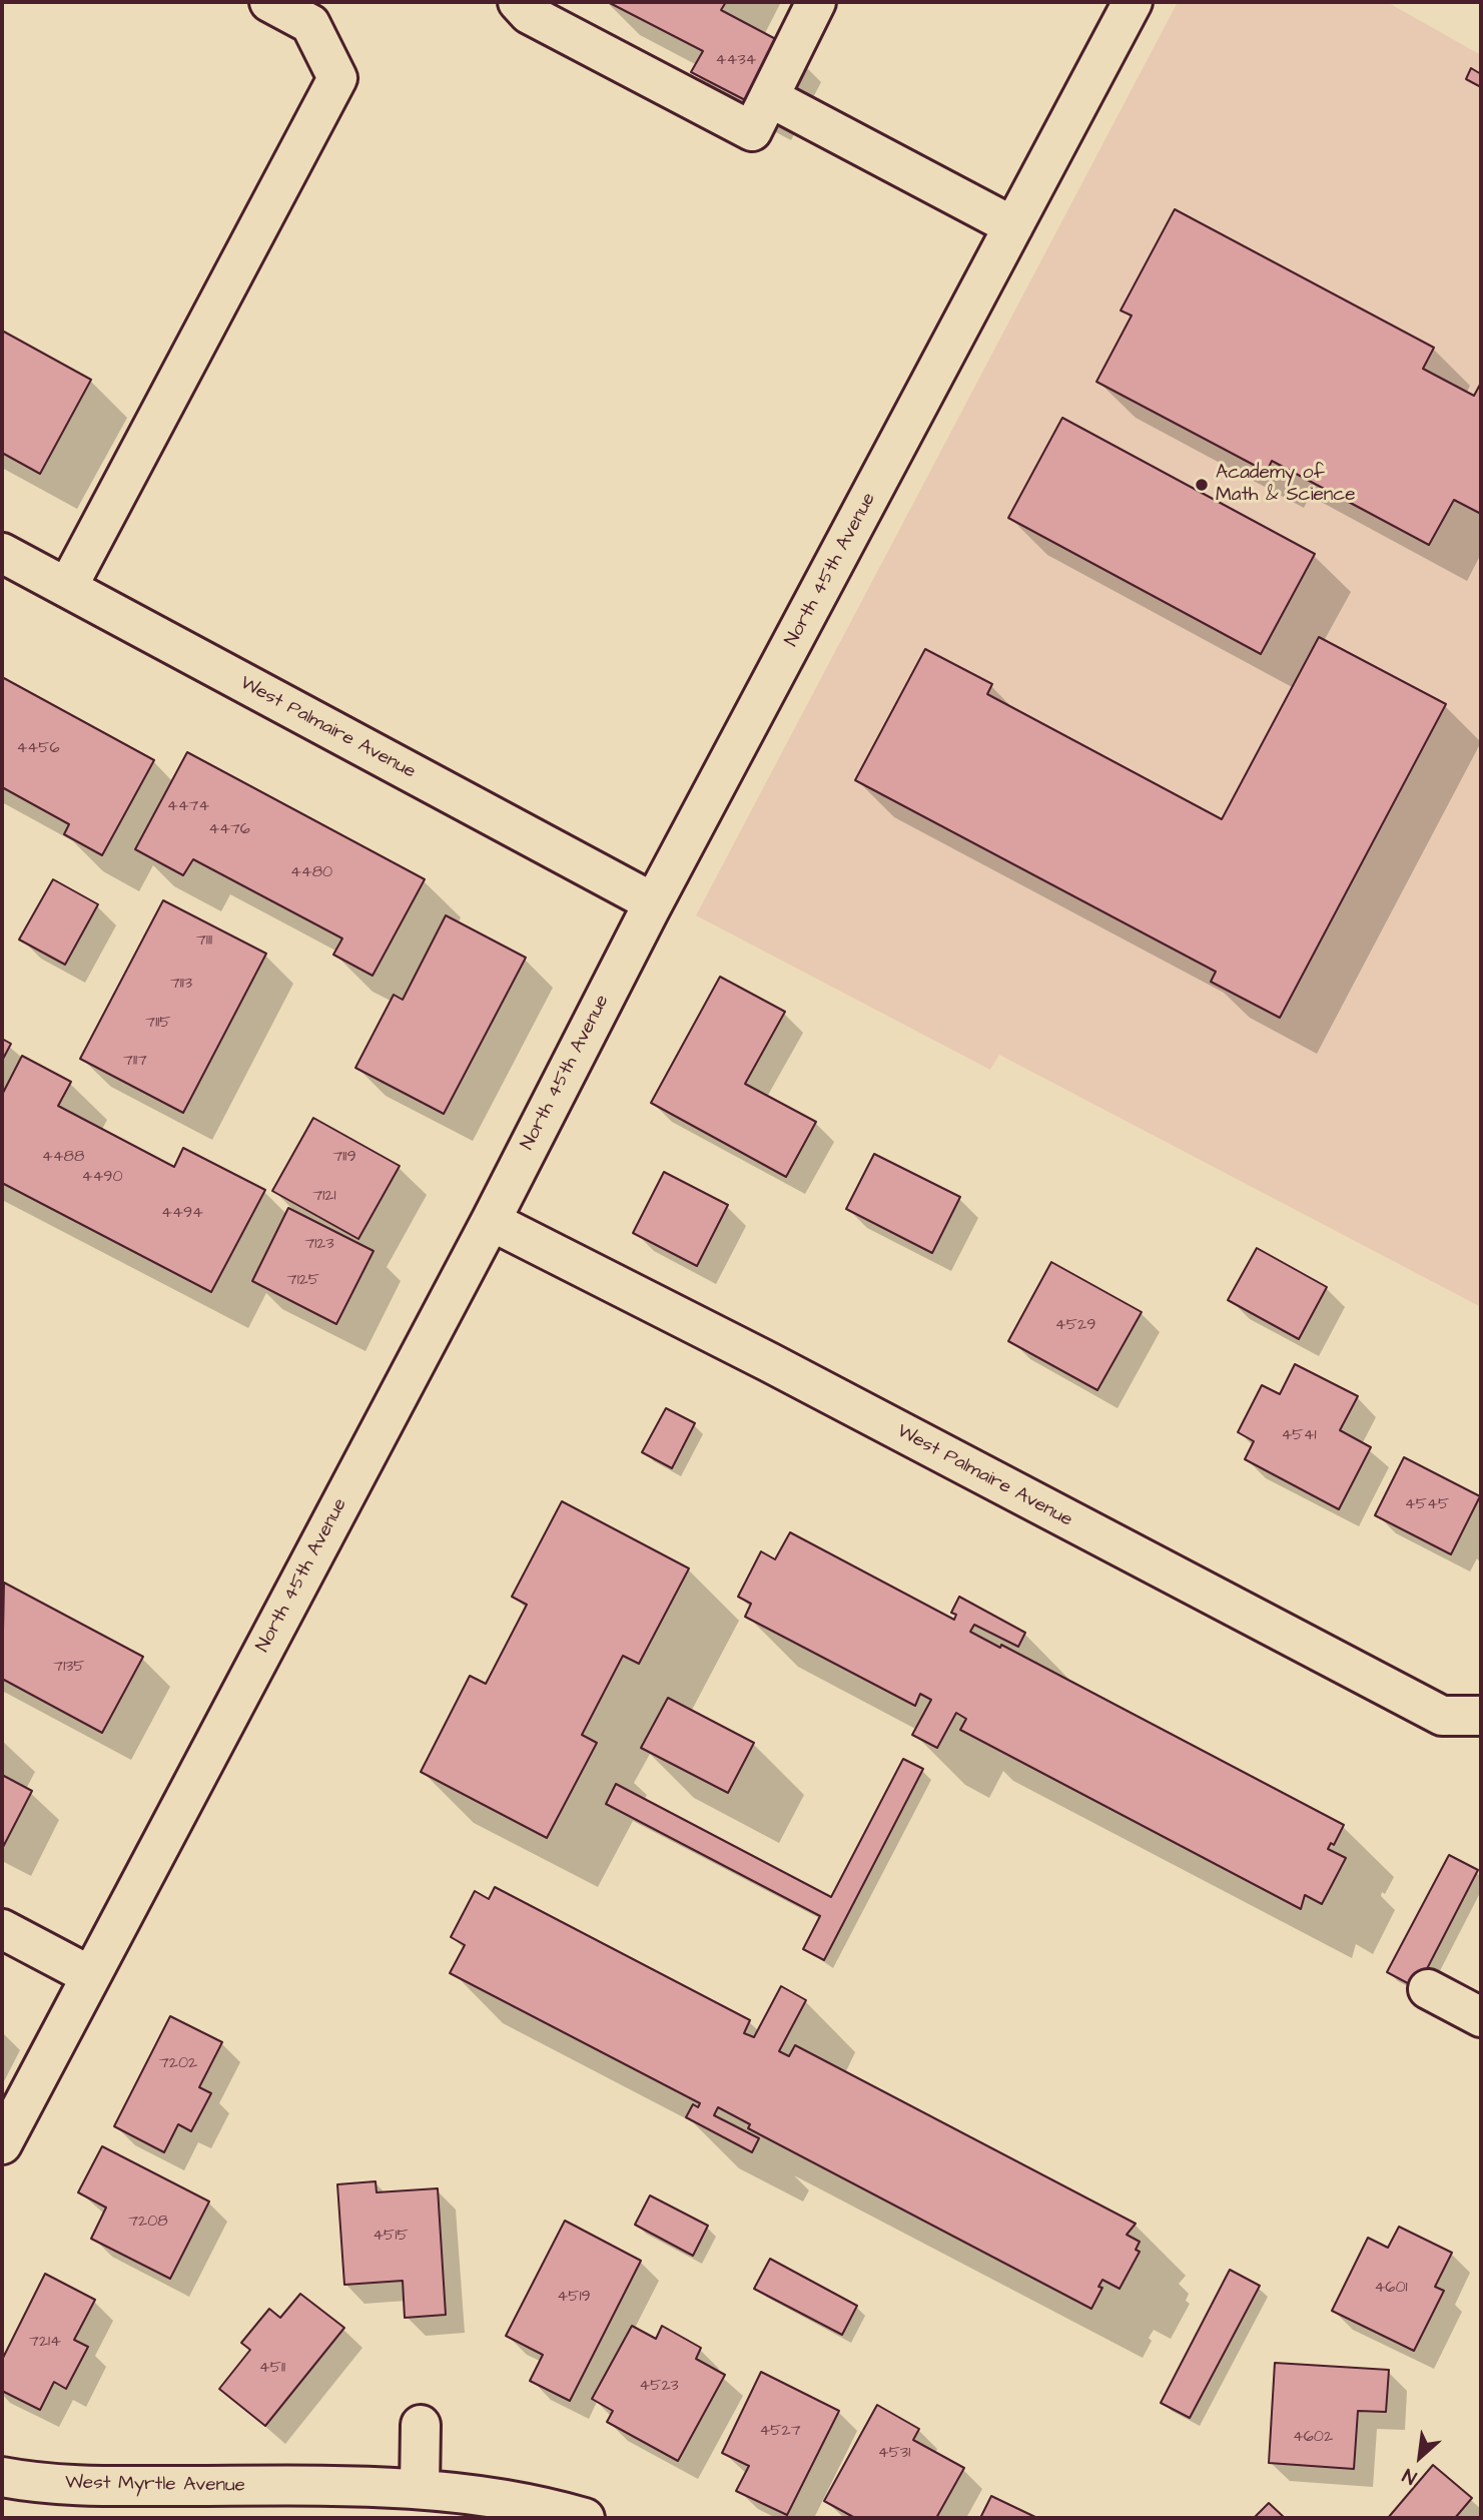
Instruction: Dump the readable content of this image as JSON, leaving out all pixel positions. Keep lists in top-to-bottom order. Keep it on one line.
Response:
{"streets":{"street":["North 45th Avenue","West Palmaire Avenue","West Myrtle Avenue"]},"crossings":[["North 45th Avenue","West Palmaire Avenue"]],"places":["Academy of Math & Science"],"house_numbers":["4434","4456","4474","4476","4480","7111","7113","7115","7117","4488","7119","4490","7121","4494","7123","7125","4529","4541","4545","7135","7202","7208","4515","4601","4519","7214","4511","4523","4527","4602","4531"],"north":"bottom left"}
